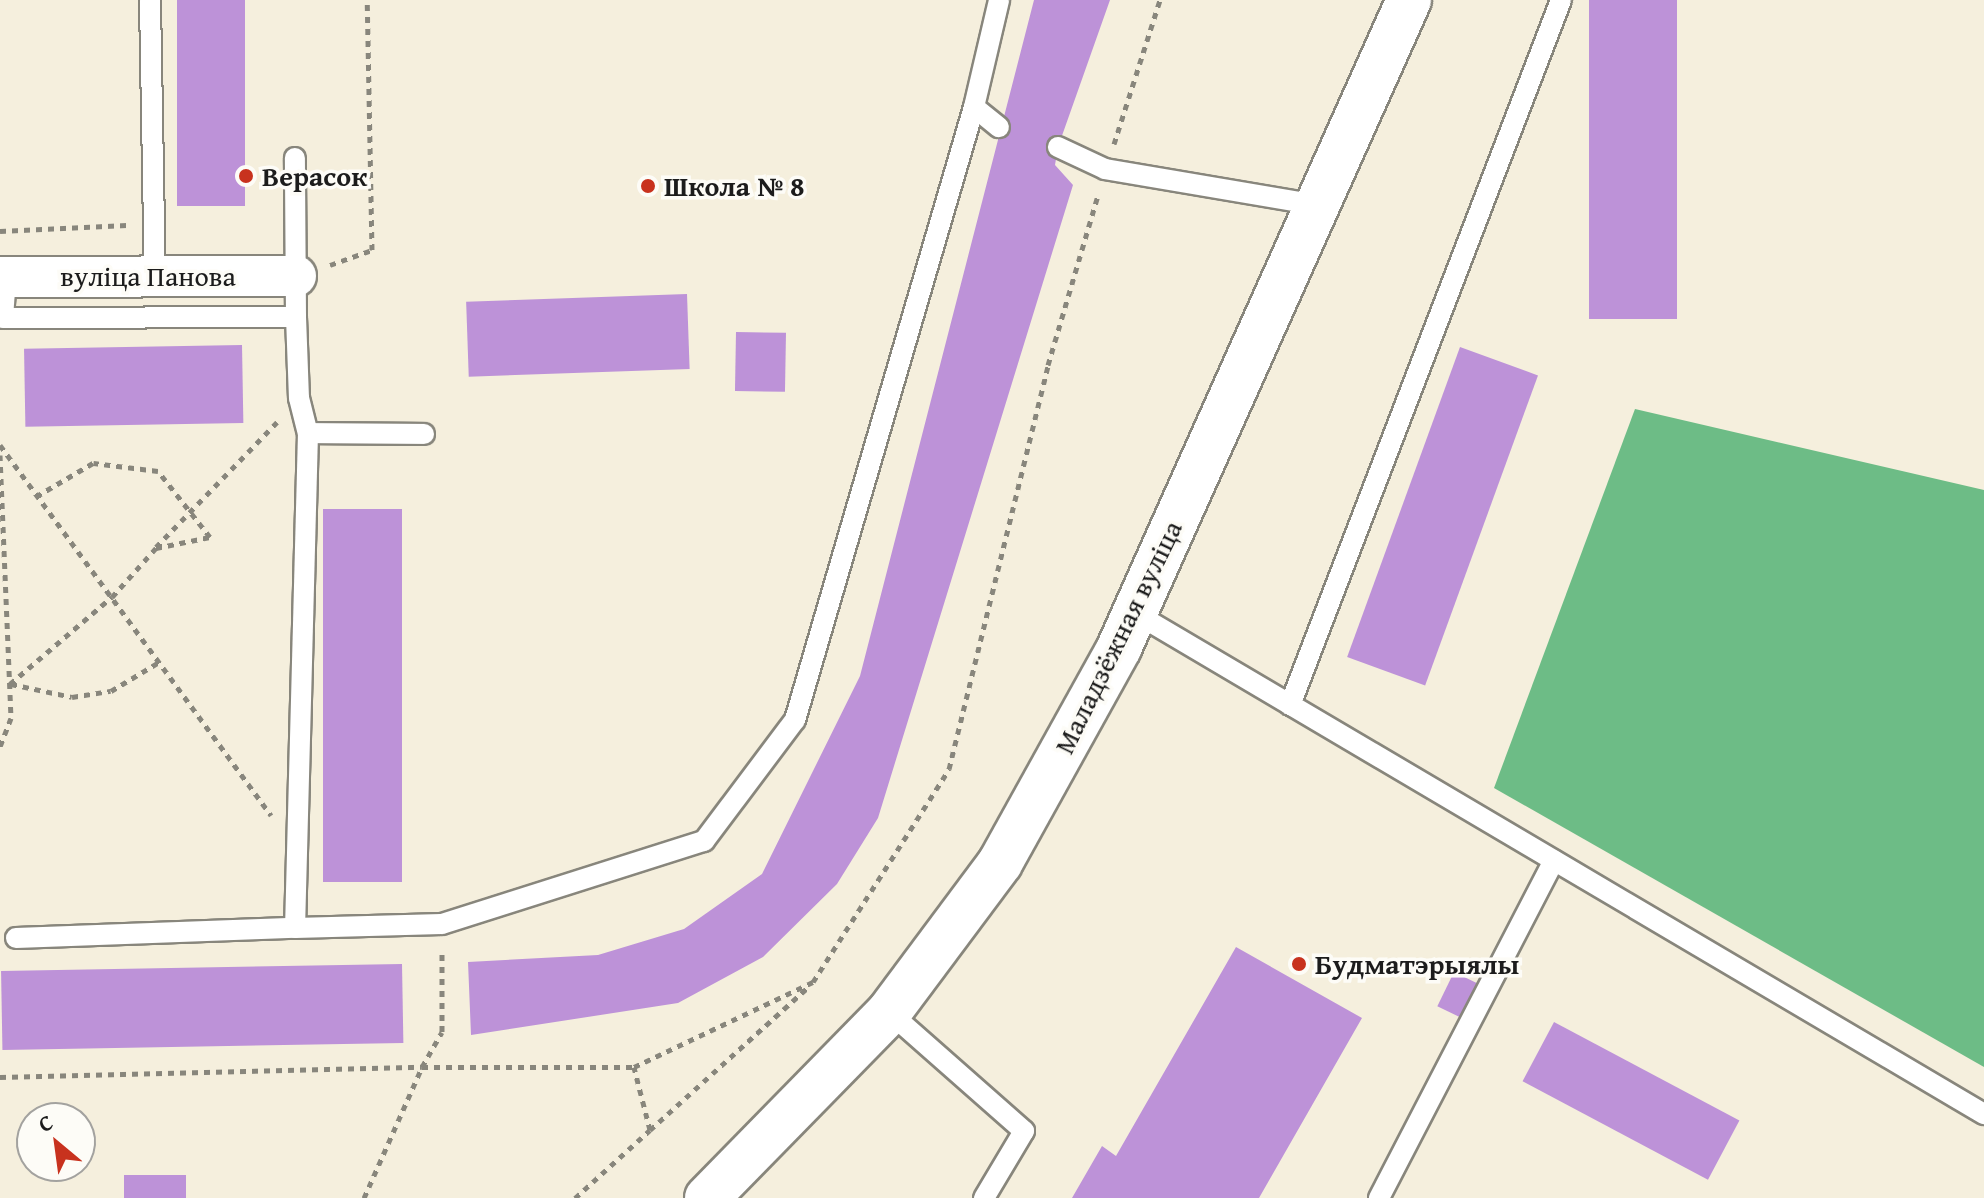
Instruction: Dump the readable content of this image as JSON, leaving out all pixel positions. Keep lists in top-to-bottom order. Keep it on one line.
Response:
{"streets":{"street":["вуліца Панова","Маладзёжная вуліца"]},"places":["Верасок","Школа № 8","Будматэрыялы"],"north":"top left"}
